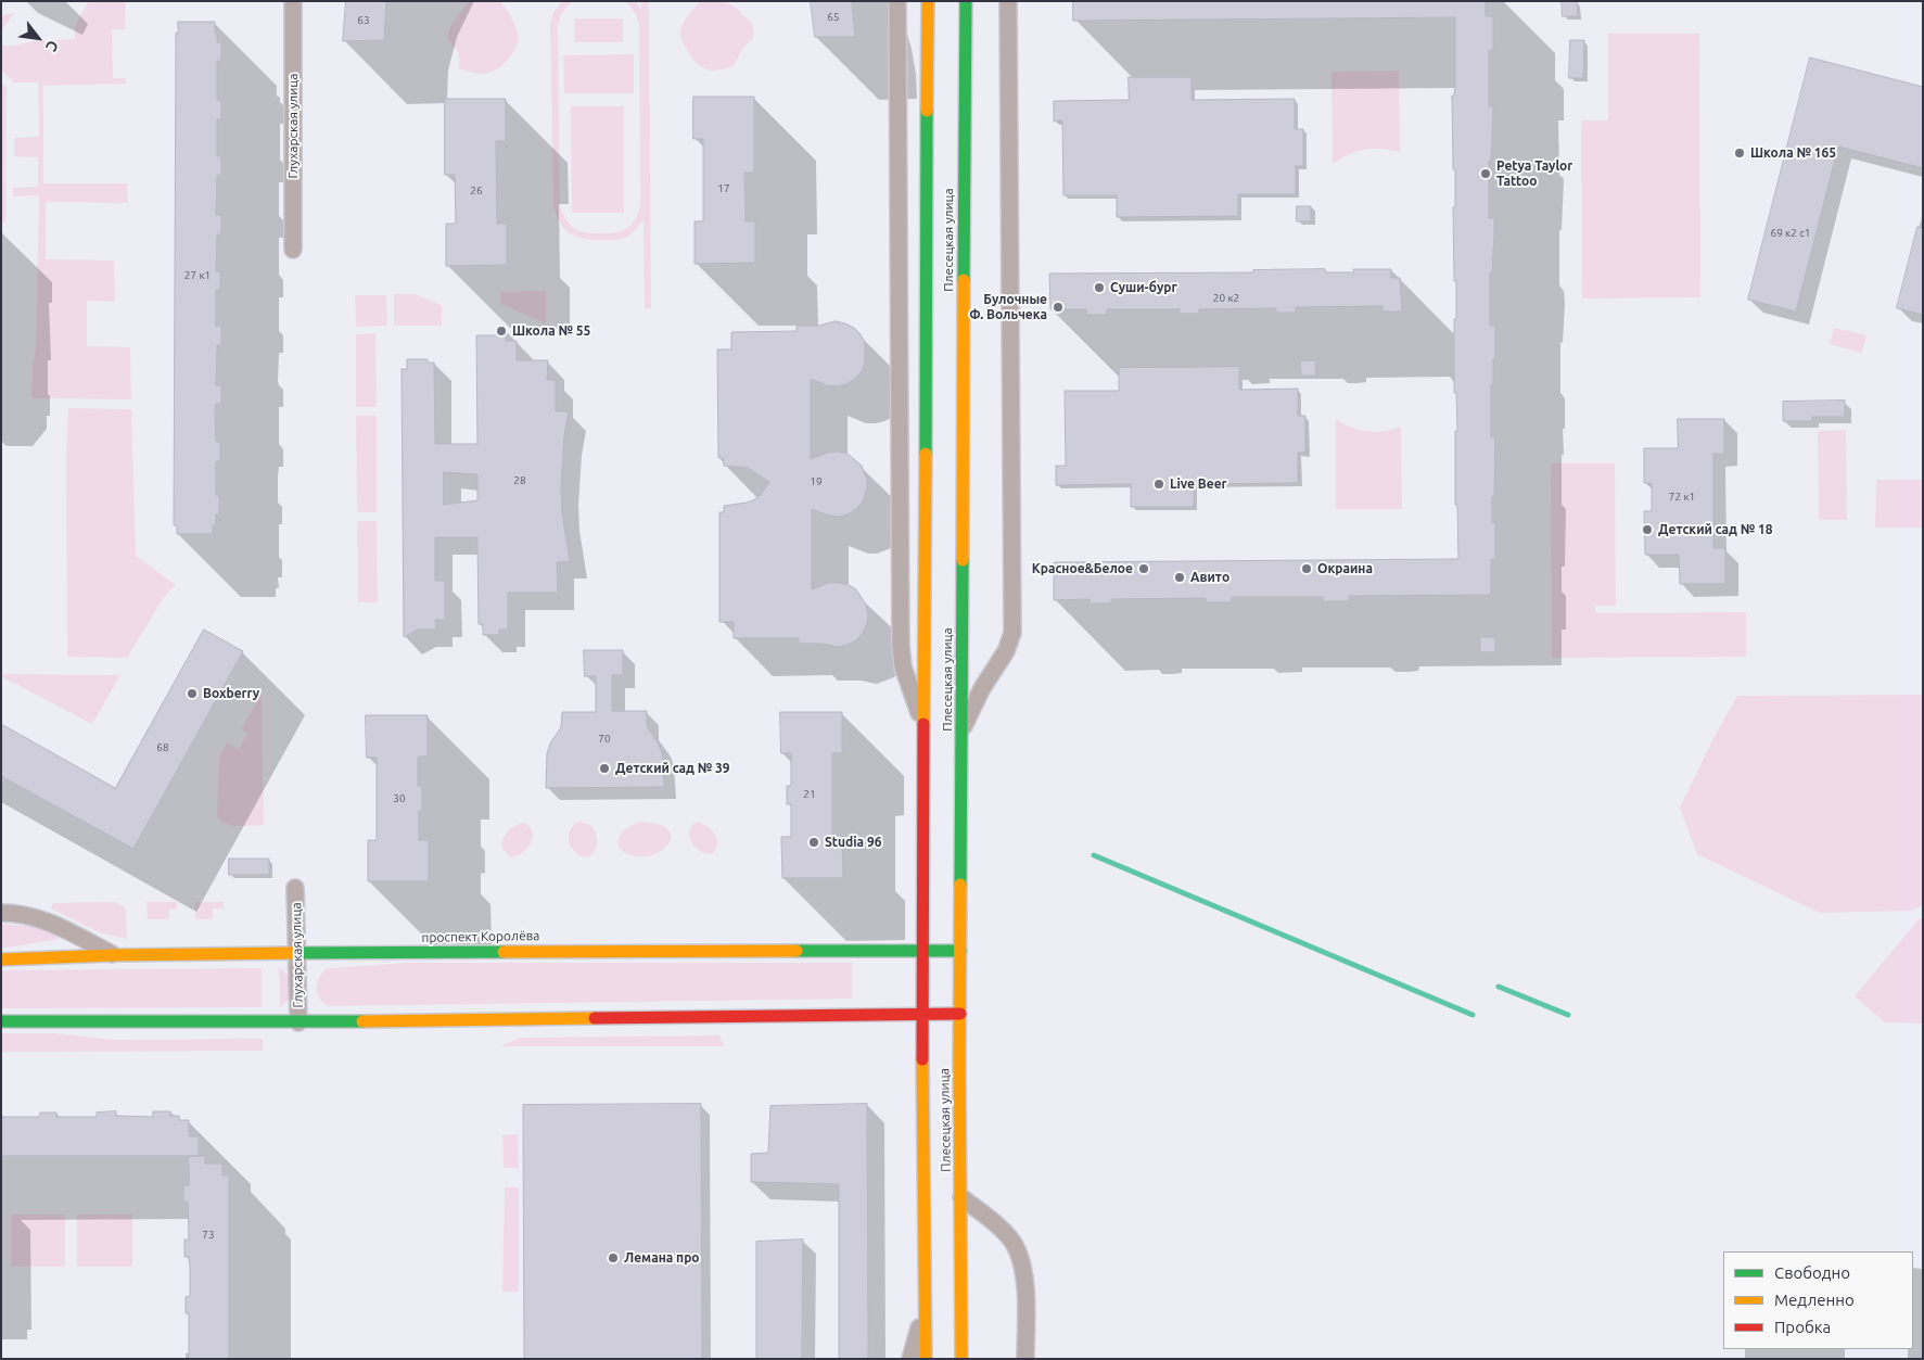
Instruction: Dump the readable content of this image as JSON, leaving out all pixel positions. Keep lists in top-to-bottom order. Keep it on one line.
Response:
{"streets":{"main road":["Плесецкая улица","проспект Королёва"],"street":["Глухарская улица"]},"crossings":[["Глухарская улица","проспект Королёва"],["Плесецкая улица","проспект Королёва"]],"places":["Школа № 165","Petya Taylor Tattoo","Суши-бург","Булочные Ф. Вольчека","Школа № 55","Live Beer","Детский сад № 18","Красное&Белое","Окраина","Авито","Boxberry","Детский сад № 39","Studia 96","Лемана про"],"house_numbers":["65","63","17","26","69 к2 с1","27 к1","20 к2","28","19","72 к1","70","68","21","30","73"],"legend":["Свободно","Медленно","Пробка"],"north":"bottom right"}
